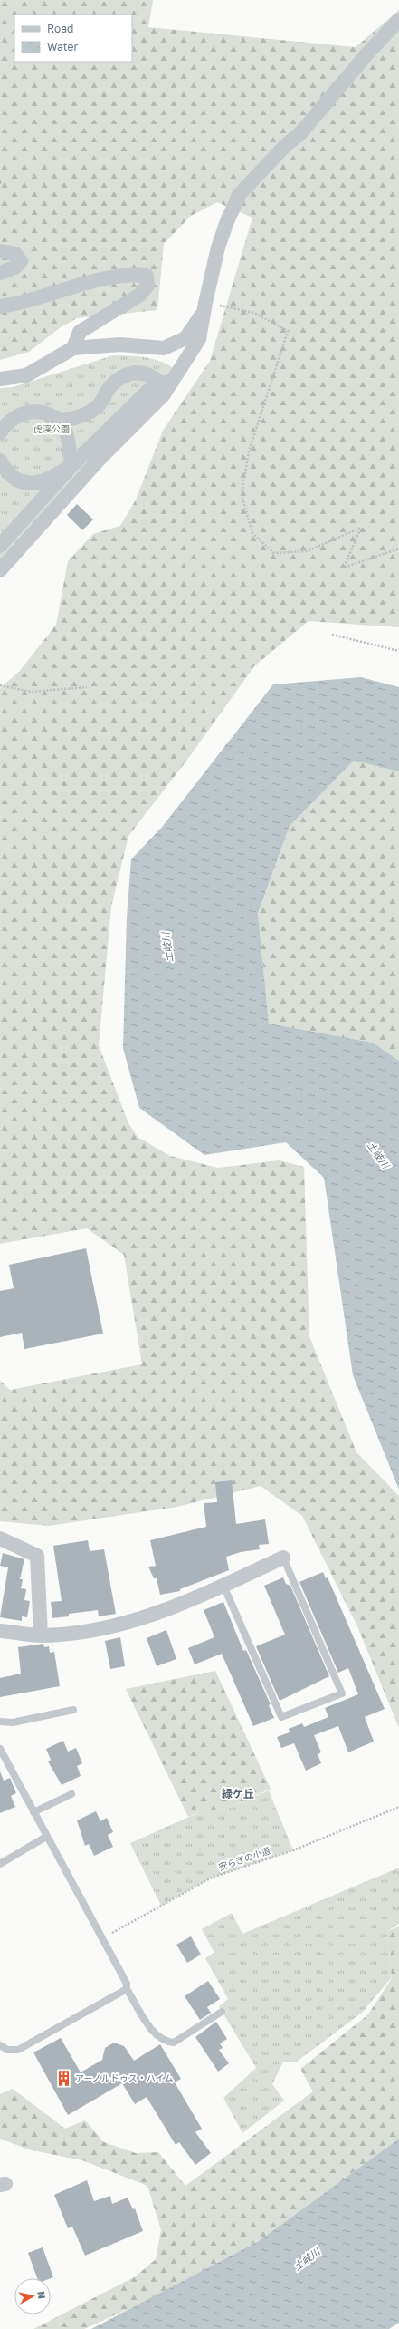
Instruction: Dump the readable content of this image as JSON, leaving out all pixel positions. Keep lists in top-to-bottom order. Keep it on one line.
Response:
{"streets":{"path":["安らぎの小道"]},"districts":["緑ケ丘"],"water":["土岐川"],"parks":["虎渓公園"],"places":{"building":["アーノルドゥス・ハイム"]},"legend":["Road","Water"],"north":"right"}
